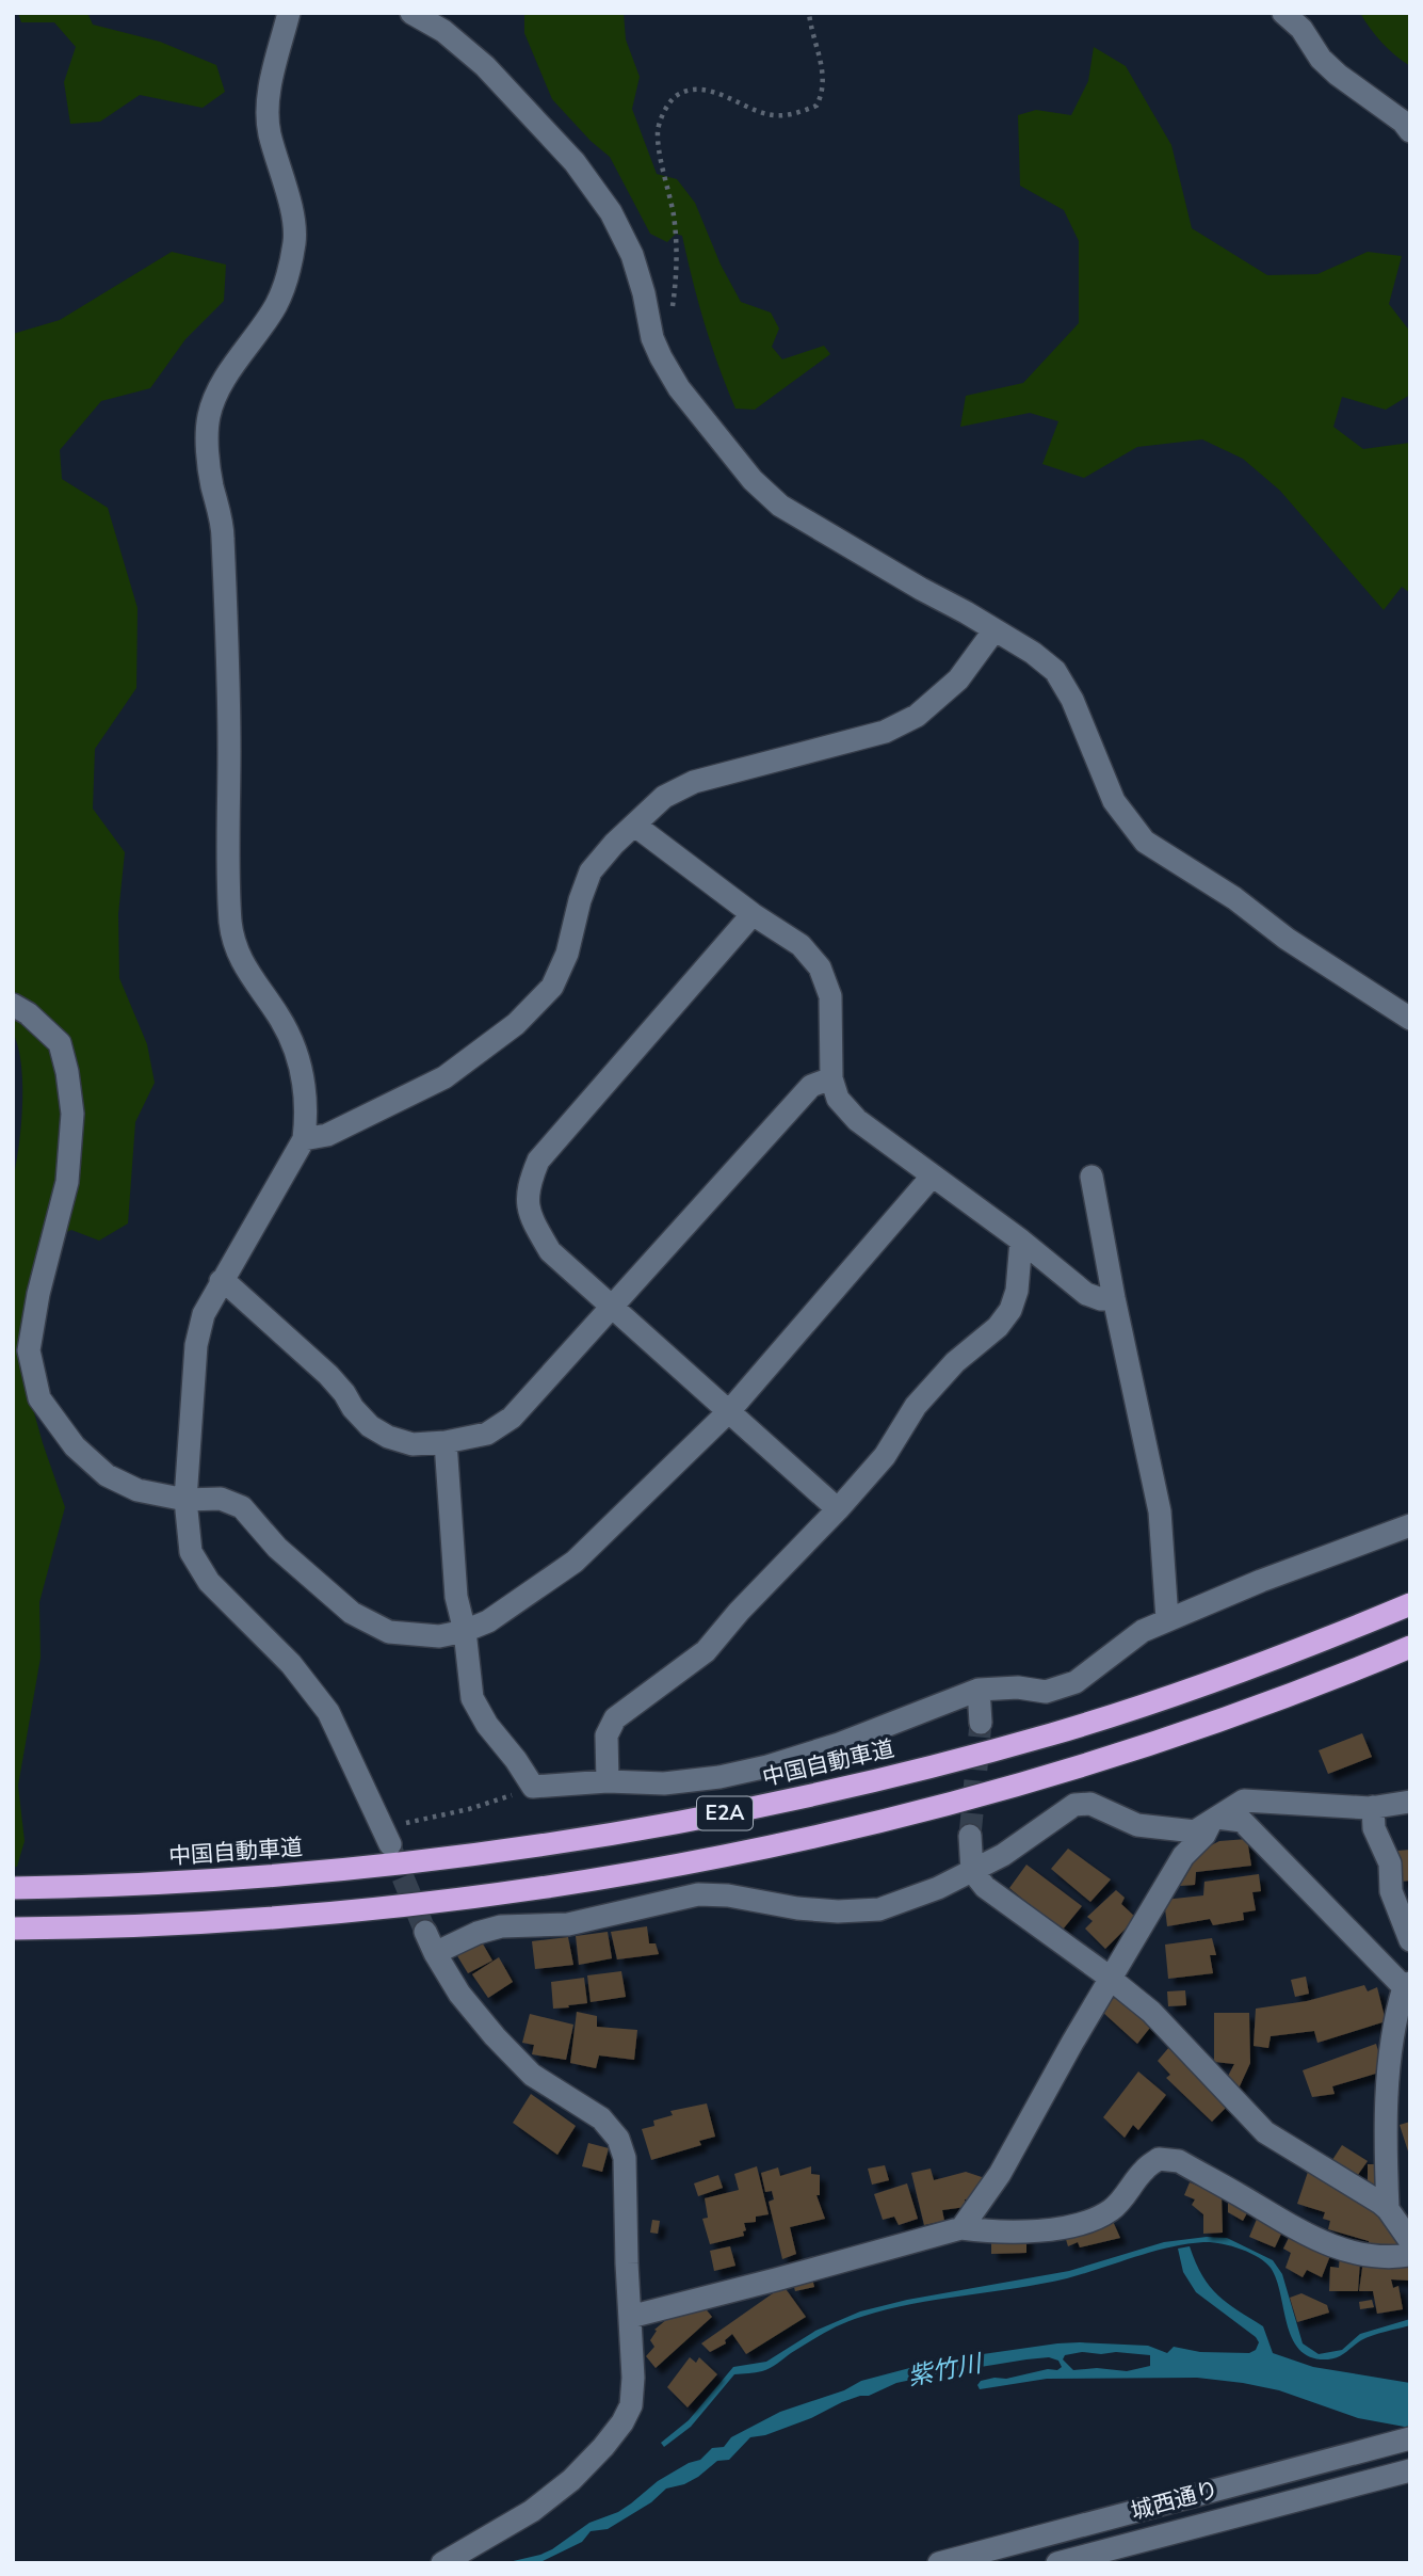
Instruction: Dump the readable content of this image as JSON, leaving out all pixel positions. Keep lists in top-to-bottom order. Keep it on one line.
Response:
{"streets":{"highway":["中国自動車道","E2A"],"street":["城西通り"]},"water":["紫竹川"]}
